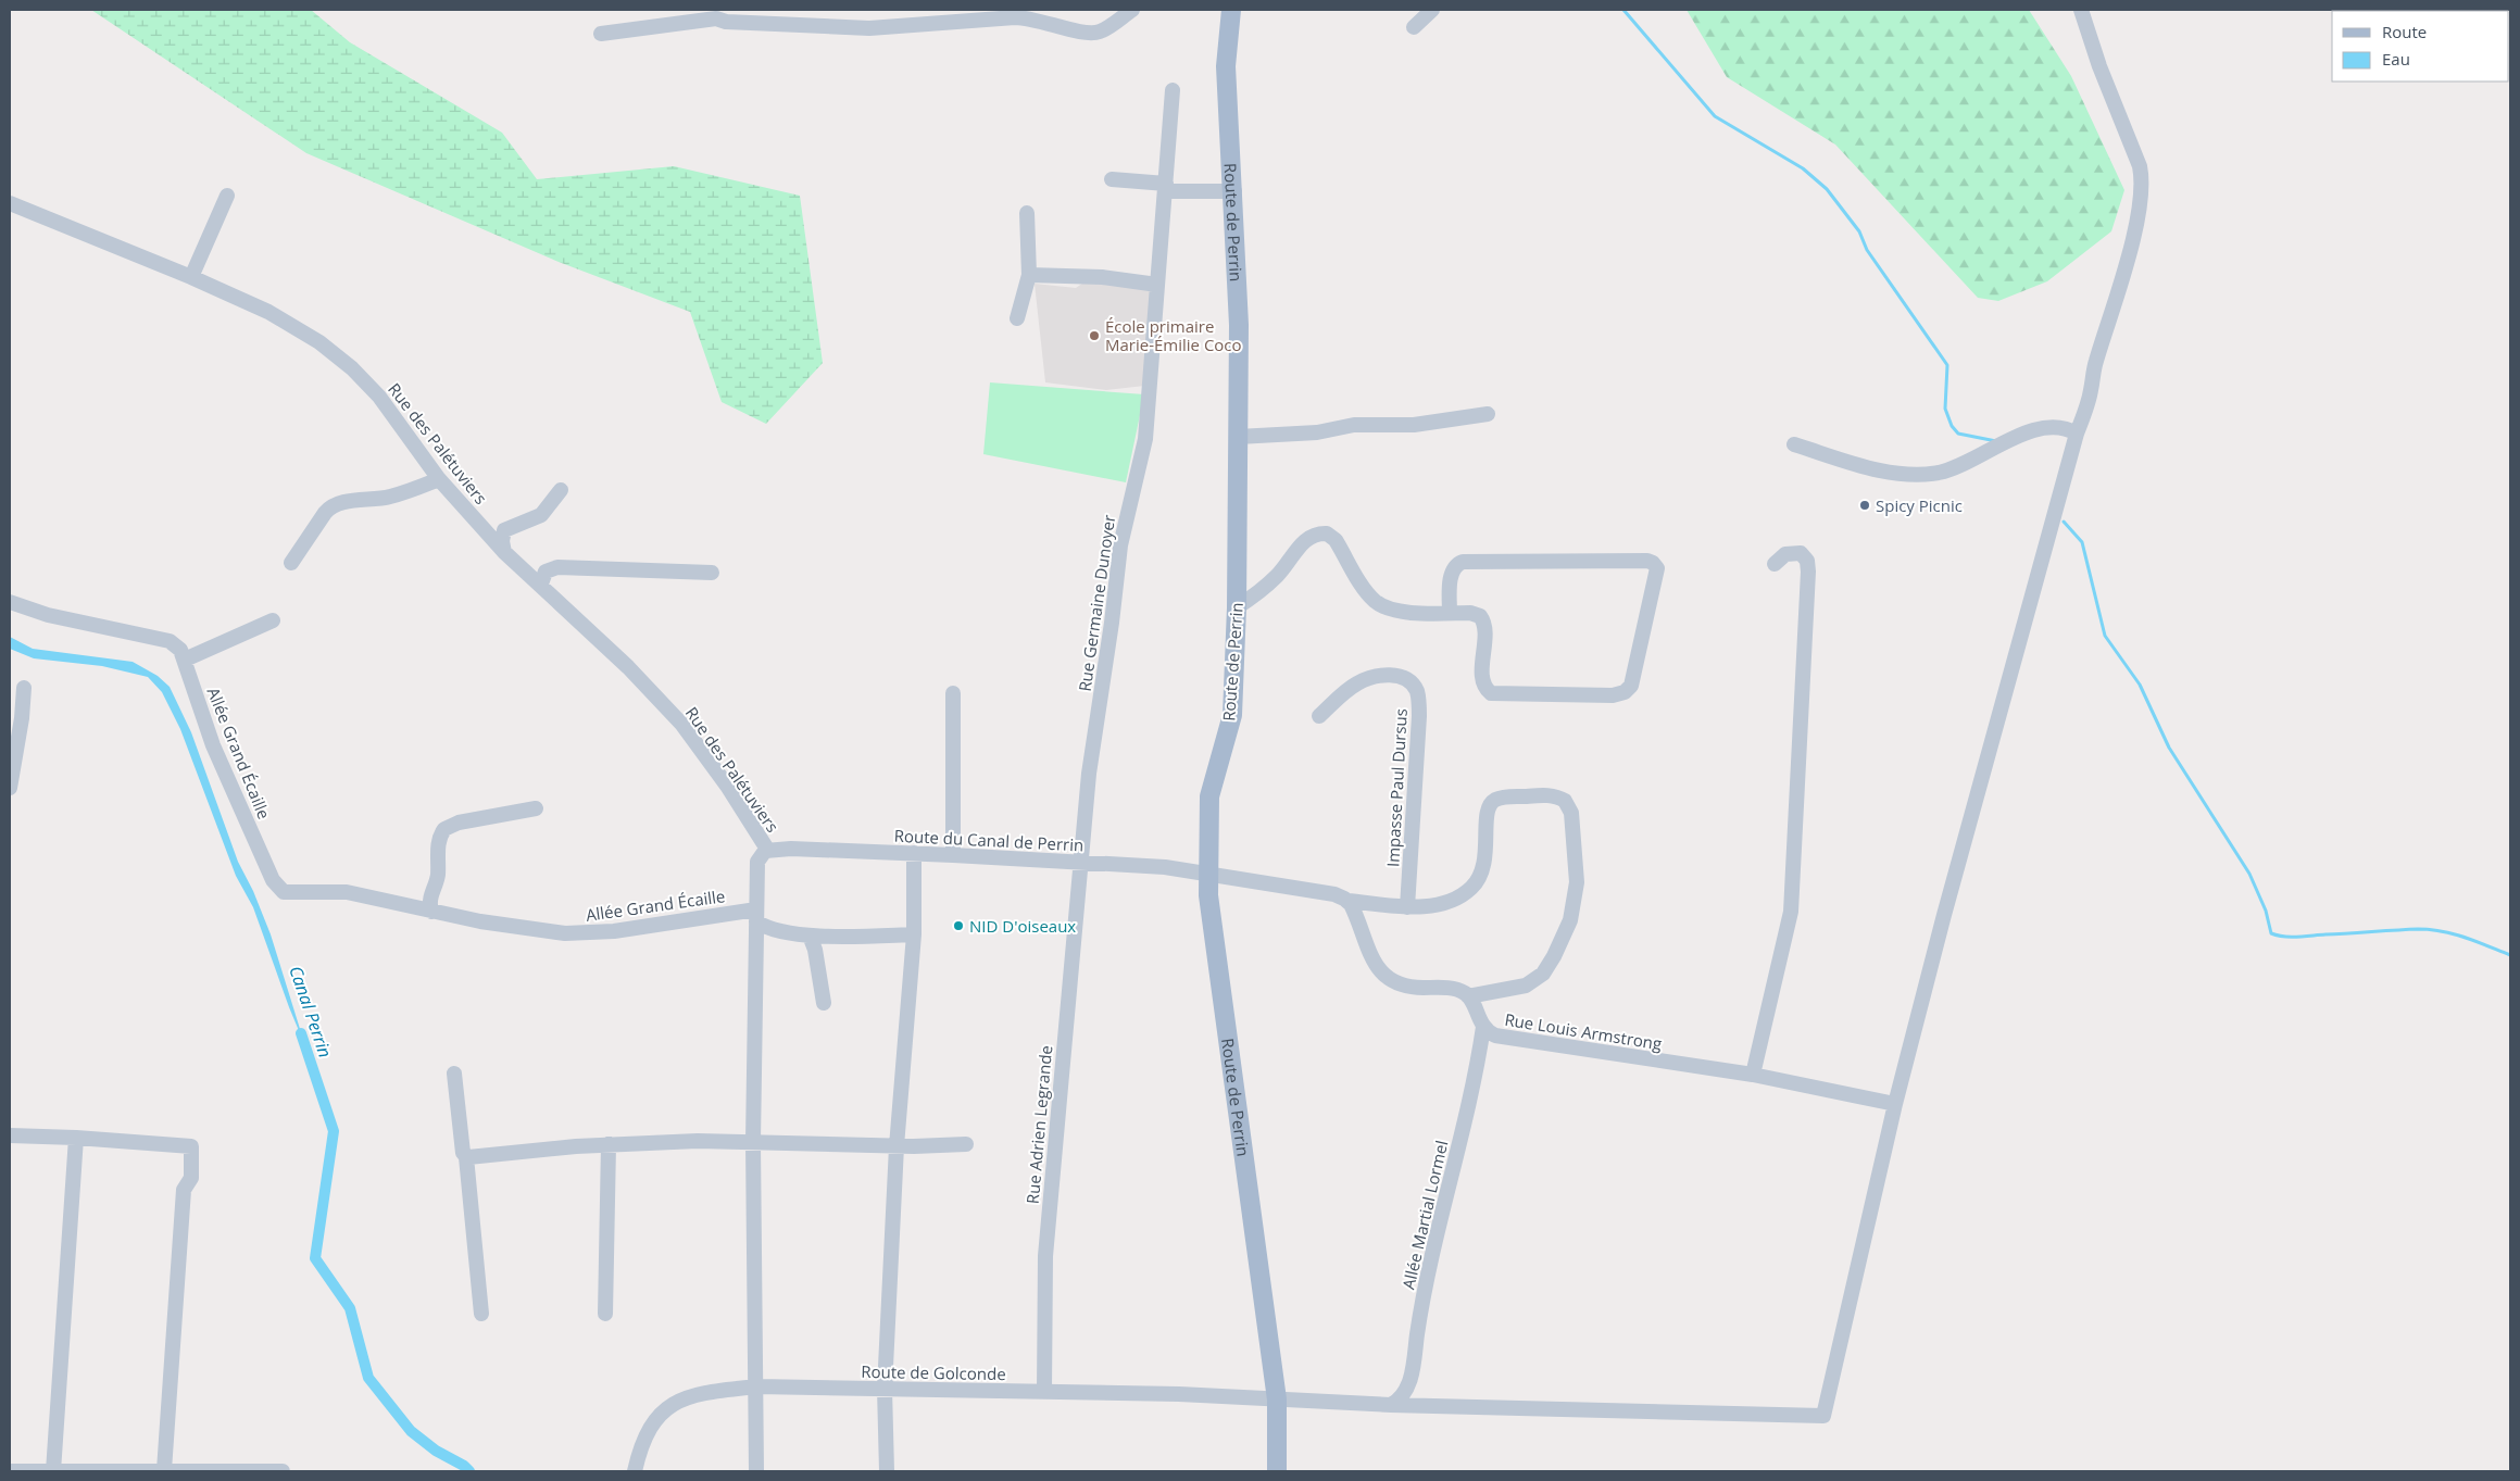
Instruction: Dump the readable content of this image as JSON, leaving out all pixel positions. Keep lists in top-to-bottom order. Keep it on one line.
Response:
{"streets":{"main road":["Route de Perrin"],"street":["Rue des Palétuviers","Rue Germaine Dunoyer","Allée Grand Écaille","Impasse Paul Dursus","Route du Canal de Perrin","Rue Louis Armstrong","Rue Adrien Legrande","Allée Martial Lormel","Route de Golconde"]},"crossings":[["Route de Perrin","Route du Canal de Perrin"],["Route de Perrin","Route de Golconde"],["Rue des Palétuviers","Route du Canal de Perrin"],["Rue Germaine Dunoyer","Route du Canal de Perrin"],["Rue Germaine Dunoyer","Rue Adrien Legrande"],["Route du Canal de Perrin","Rue Adrien Legrande"],["Rue Louis Armstrong","Allée Martial Lormel"],["Rue Louis Armstrong","Route de Golconde"],["Rue Adrien Legrande","Route de Golconde"],["Allée Martial Lormel","Route de Golconde"]],"water":["Canal Perrin"],"places":["École primaire Marie-Émilie Coco","Spicy Picnic","NID D'oiseaux"],"legend":["Route","Eau"]}
